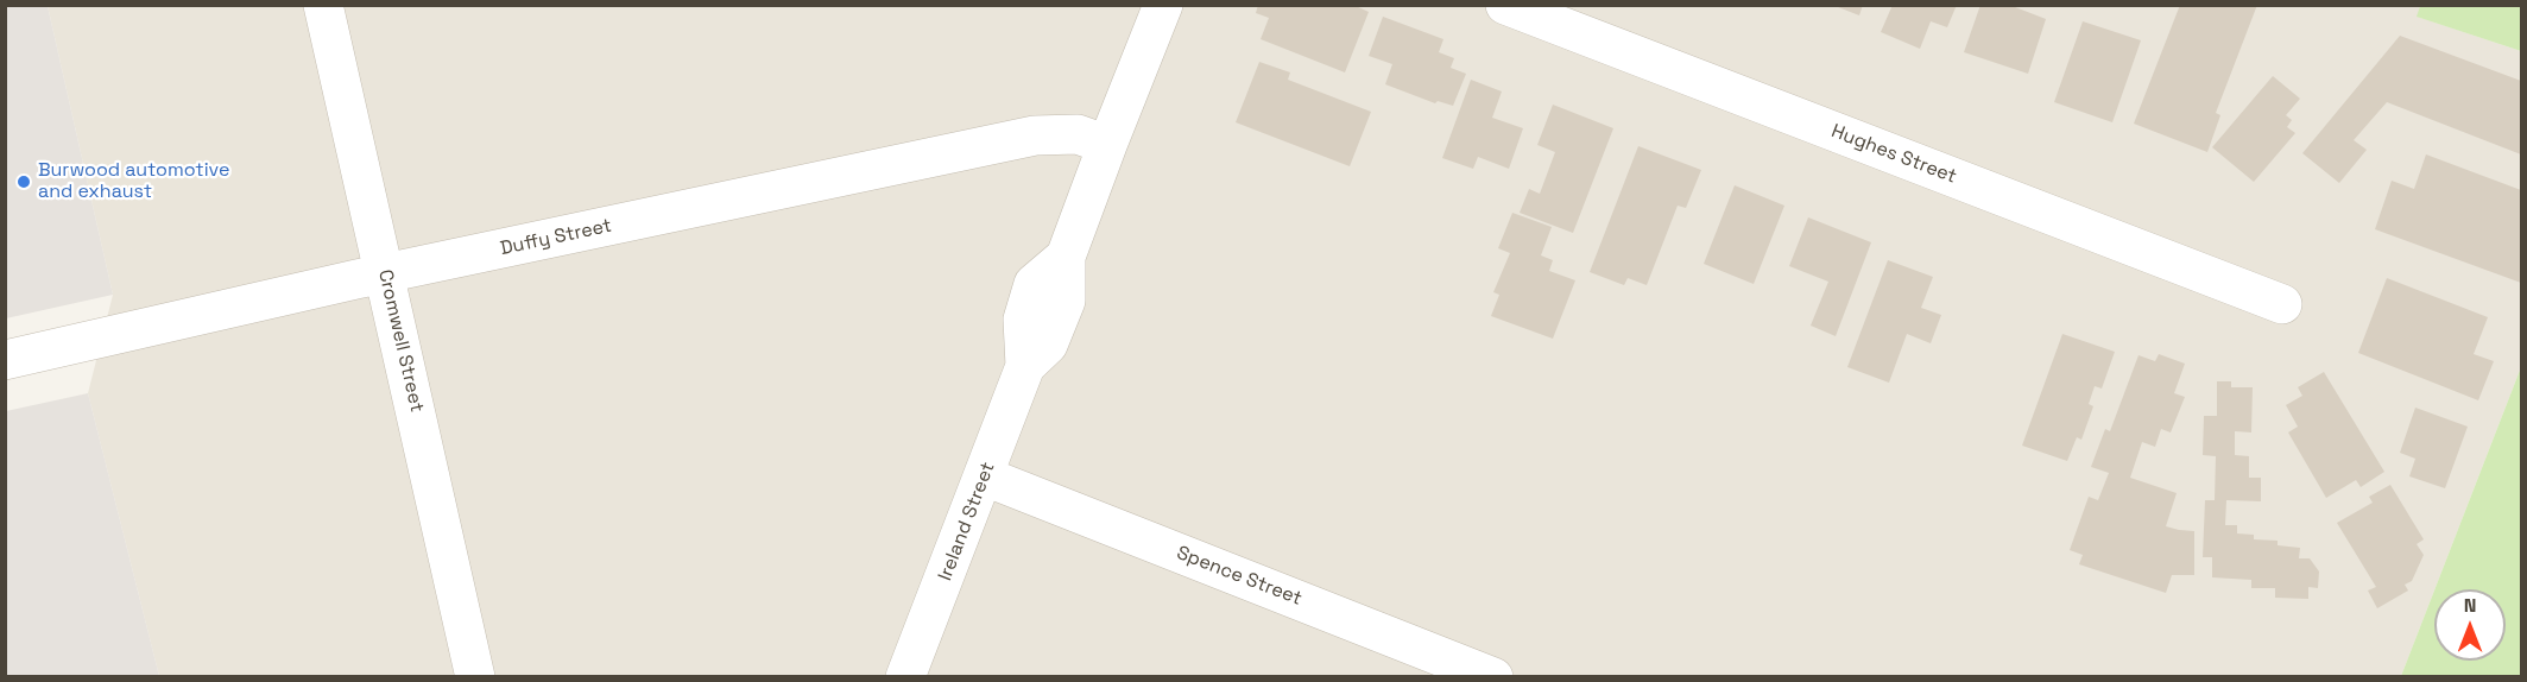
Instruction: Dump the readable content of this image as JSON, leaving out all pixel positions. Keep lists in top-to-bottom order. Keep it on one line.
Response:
{"streets":{"street":["Hughes Street","Duffy Street","Cromwell Street","Ireland Street","Spence Street"]},"crossings":[["Duffy Street","Cromwell Street"],["Duffy Street","Ireland Street"],["Ireland Street","Spence Street"]],"places":["Burwood automotive and exhaust"],"north":"top"}
